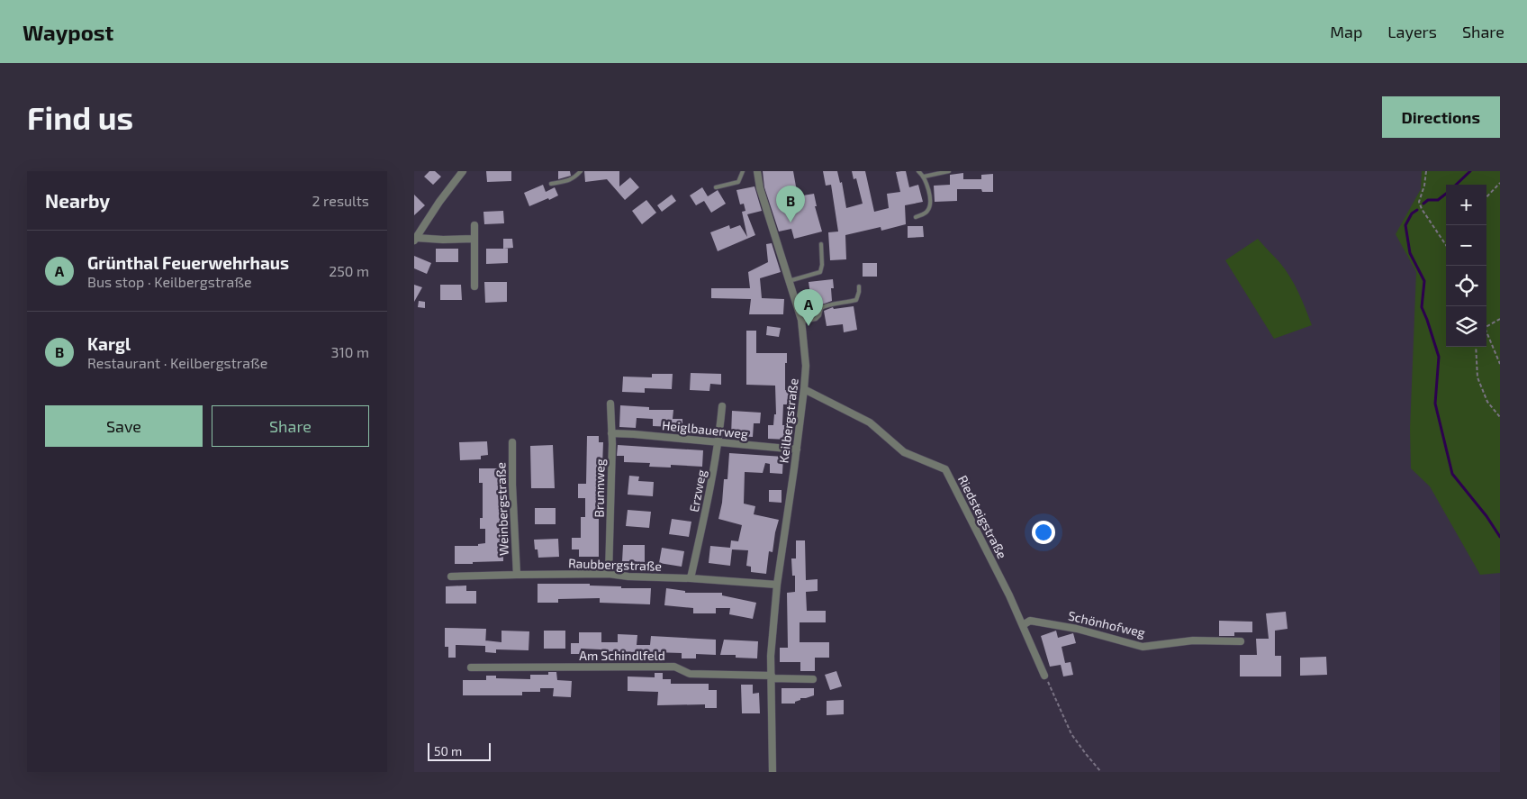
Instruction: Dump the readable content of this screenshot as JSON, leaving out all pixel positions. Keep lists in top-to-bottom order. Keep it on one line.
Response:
{"streets":{"street":["Keilbergstraße","Heiglbauerweg","Brunnweg","Erzweg","Weinbergstraße","Riedsteigstraße","Raubbergstraße","Schönhofweg","Am Schindlfeld"]},"crossings":[["Keilbergstraße","Heiglbauerweg"],["Keilbergstraße","Riedsteigstraße"],["Keilbergstraße","Raubbergstraße"],["Keilbergstraße","Am Schindlfeld"],["Heiglbauerweg","Brunnweg"],["Heiglbauerweg","Erzweg"],["Brunnweg","Raubbergstraße"],["Erzweg","Raubbergstraße"],["Weinbergstraße","Raubbergstraße"],["Riedsteigstraße","Schönhofweg"]],"scale_bar":"50 m","page":{"header":"Waypost","nav":["Map","Layers","Share"],"buttons":["Directions",["Save","Share"]],"title":"Find us","heading":["Nearby","2 results"],"map_buttons":["+","−"],"pins":["B","A"],"list":[{"mark":"A","name":"Grünthal Feuerwehrhaus","note":"Bus stop · Keilbergstraße","value":"250 m"},{"mark":"B","name":"Kargl","note":"Restaurant · Keilbergstraße","value":"310 m"}],"scale":"50 m"}}
